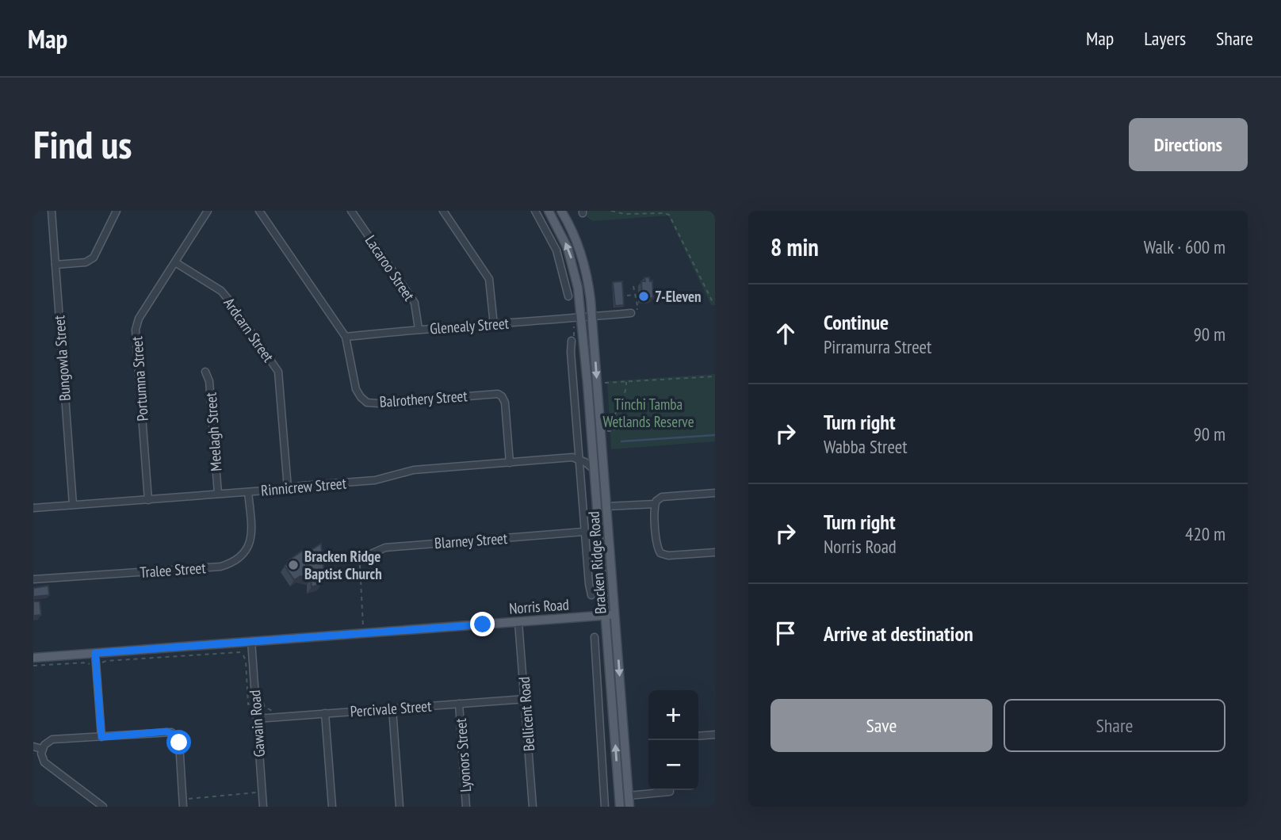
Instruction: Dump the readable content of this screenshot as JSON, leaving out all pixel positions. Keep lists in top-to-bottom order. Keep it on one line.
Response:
{"streets":{"main road":["Bracken Ridge Road","Norris Road"],"street":["Lacaroo Street","Glenealy Street","Ardcarn Street","Bungowla Street","Portumna Street","Balrothery Street","Meelagh Street","Rinnicrew Street","Blarney Street","Tralee Street","Percivale Street","Bellicent Road","Gawain Road","Lyonors Street"]},"crossings":[["Lacaroo Street","Glenealy Street"],["Glenealy Street","Balrothery Street"],["Glenealy Street","Bracken Ridge Road"],["Ardcarn Street","Portumna Street"],["Ardcarn Street","Rinnicrew Street"],["Bungowla Street","Rinnicrew Street"],["Portumna Street","Rinnicrew Street"],["Balrothery Street","Rinnicrew Street"],["Meelagh Street","Rinnicrew Street"],["Rinnicrew Street","Bracken Ridge Road"],["Rinnicrew Street","Tralee Street"],["Blarney Street","Bracken Ridge Road"],["Bracken Ridge Road","Norris Road"],["Norris Road","Bellicent Road"],["Norris Road","Gawain Road"],["Percivale Street","Bellicent Road"],["Percivale Street","Gawain Road"],["Percivale Street","Lyonors Street"]],"parks":["Tinchi Tamba Wetlands Reserve"],"places":["7-Eleven","Bracken Ridge Baptist Church"],"page":{"header":"Map","nav":["Map","Layers","Share"],"buttons":["Directions",["Save","Share"]],"title":"Find us","heading":["8 min","Walk · 600 m"],"list":[["Continue","Pirramurra Street","90 m"],["Turn right","Wabba Street","90 m"],["Turn right","Norris Road","420 m"],"Arrive at destination"],"map_buttons":["+","−"]}}
